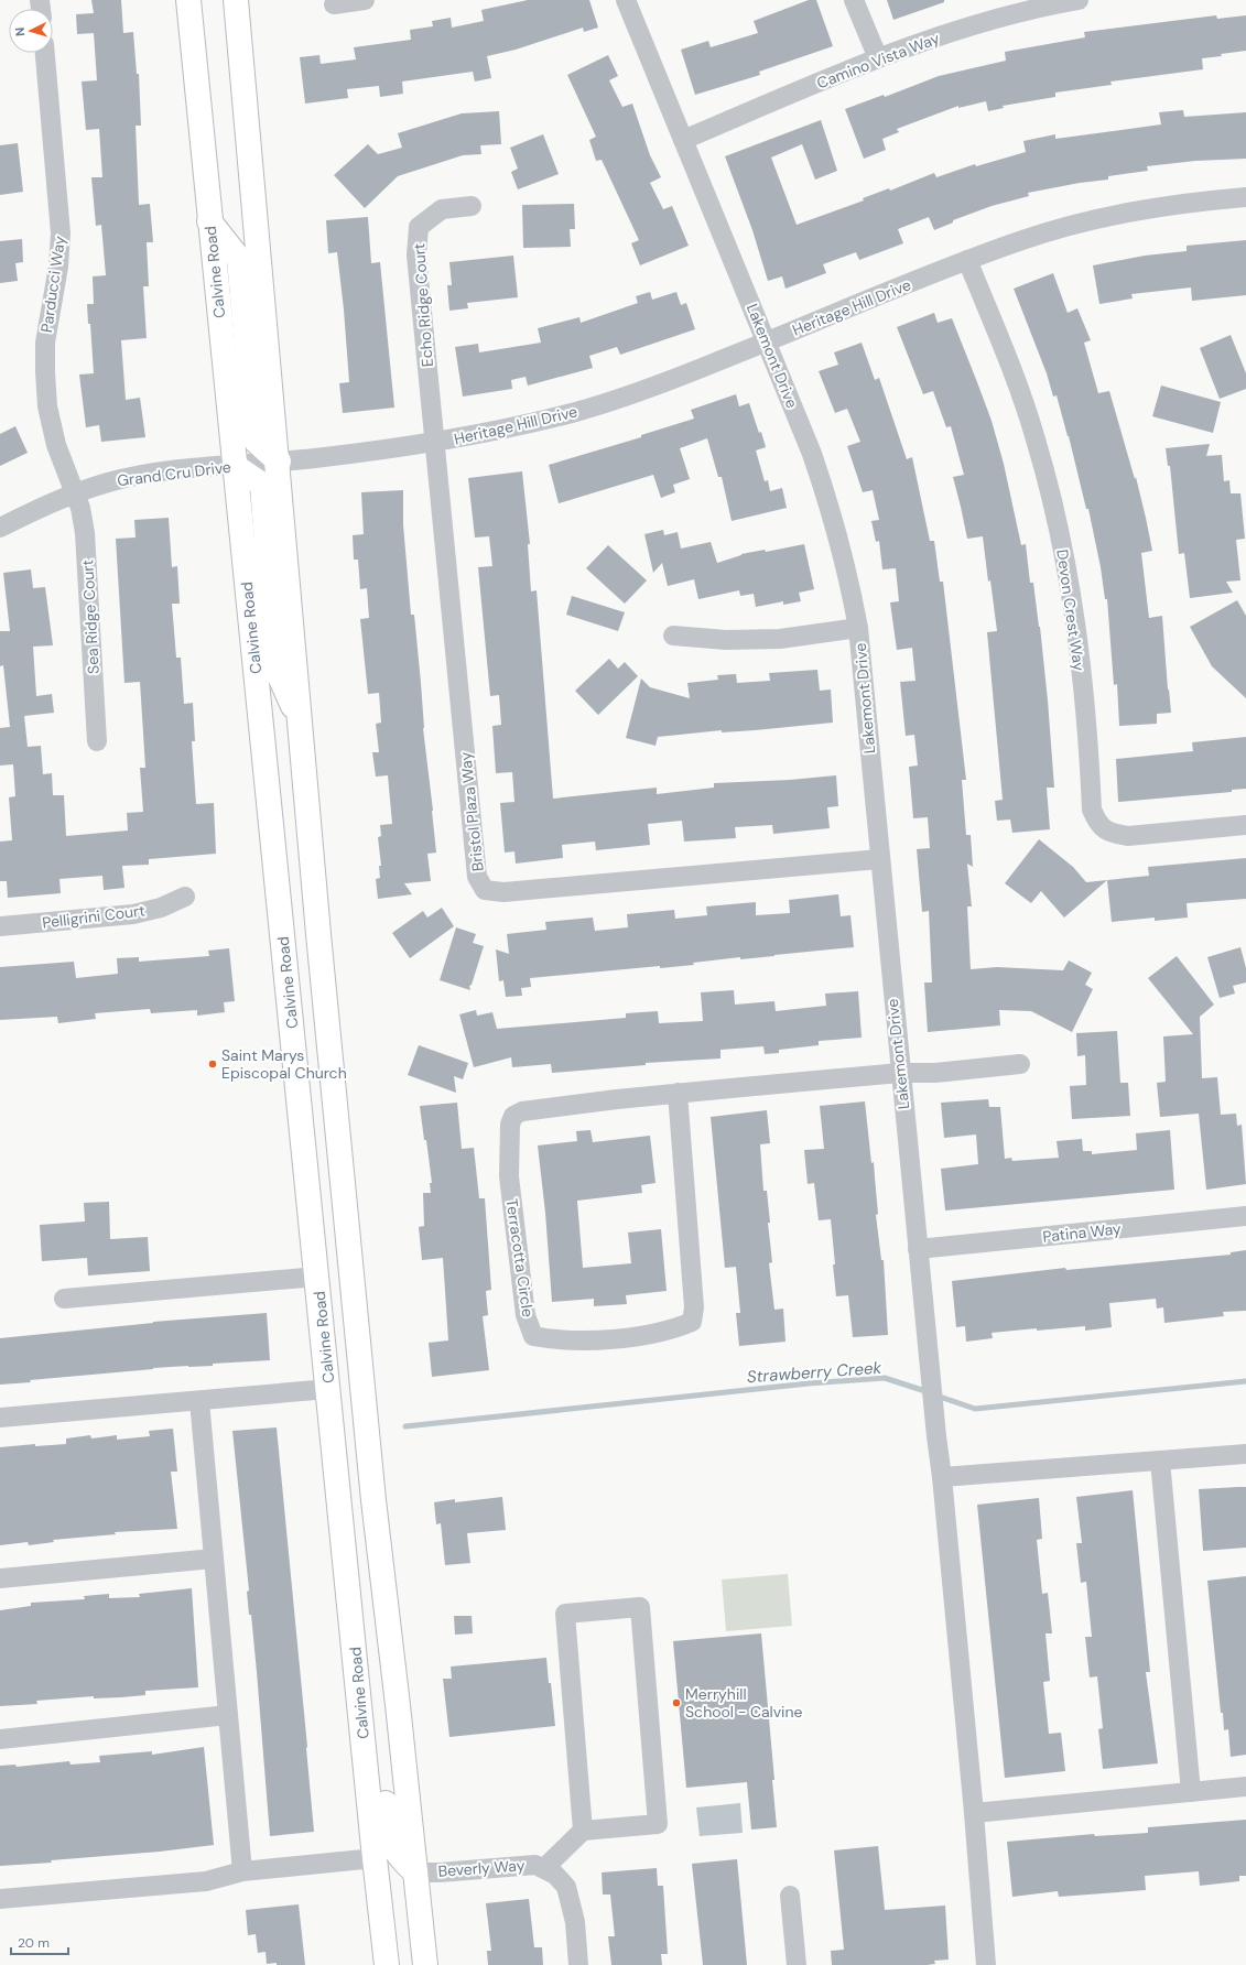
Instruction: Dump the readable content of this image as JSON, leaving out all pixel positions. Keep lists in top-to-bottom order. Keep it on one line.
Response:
{"streets":{"main road":["Calvine Road"],"street":["Camino Vista Way","Parducci Way","Echo Ridge Court","Heritage Hill Drive","Lakemont Drive","Grand Cru Drive","Devon Crest Way","Sea Ridge Court","Bristol Plaza Way","Pelligrini Court","Patina Way","Terracotta Circle","Beverly Way"]},"crossings":[["Camino Vista Way","Lakemont Drive"],["Calvine Road","Grand Cru Drive"],["Parducci Way","Grand Cru Drive"],["Parducci Way","Sea Ridge Court"],["Echo Ridge Court","Heritage Hill Drive"],["Echo Ridge Court","Bristol Plaza Way"],["Heritage Hill Drive","Lakemont Drive"],["Heritage Hill Drive","Grand Cru Drive"],["Heritage Hill Drive","Devon Crest Way"],["Heritage Hill Drive","Bristol Plaza Way"],["Lakemont Drive","Bristol Plaza Way"],["Lakemont Drive","Patina Way"],["Lakemont Drive","Terracotta Circle"],["Grand Cru Drive","Sea Ridge Court"]],"water":["Strawberry Creek"],"places":["Saint Marys Episcopal Church","Merryhill School - Calvine"],"scale_bar":"20 m","north":"left"}
